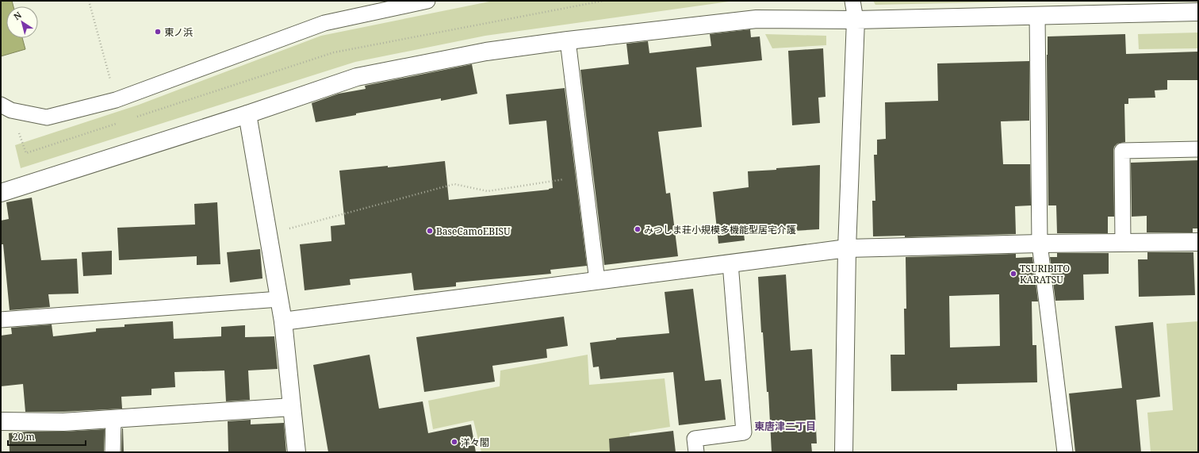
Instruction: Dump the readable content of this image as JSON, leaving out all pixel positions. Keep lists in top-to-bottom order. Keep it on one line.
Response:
{"districts":["東唐津二丁目"],"places":["東ノ浜","みつしま荘小規模多機能型居宅介護","BaseCamoEBISU","TSURIBITO KARATSU","洋々閣"],"scale_bar":"20 m","north":"top left"}
